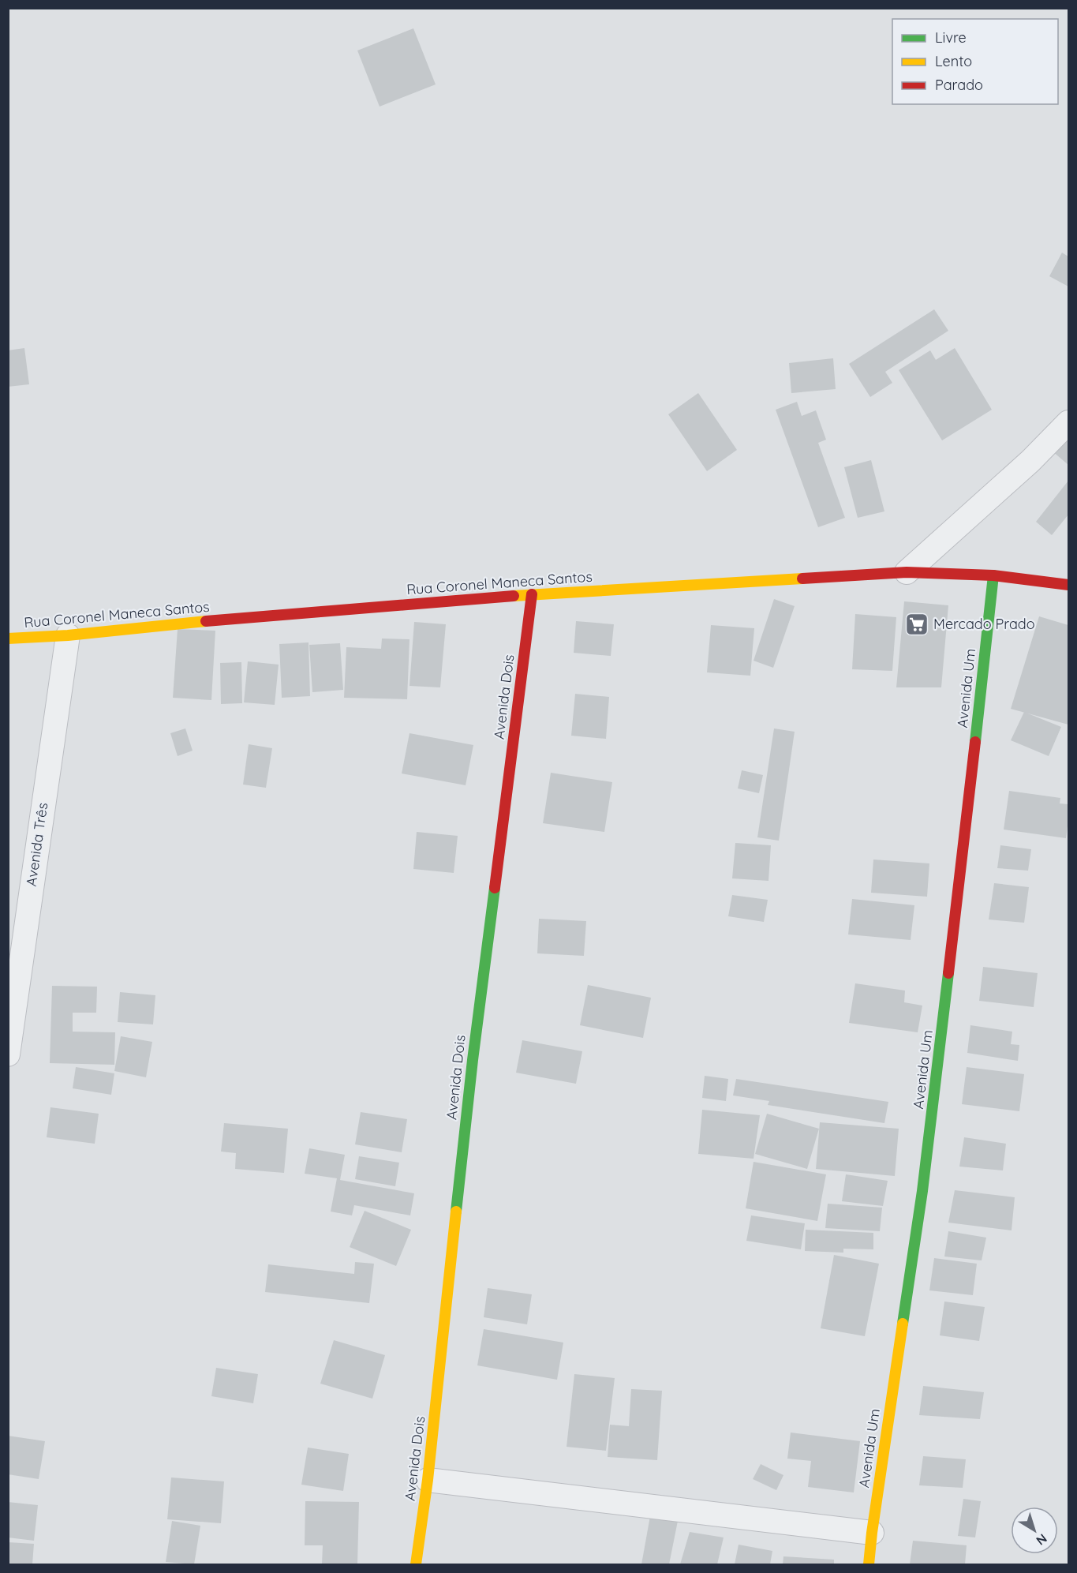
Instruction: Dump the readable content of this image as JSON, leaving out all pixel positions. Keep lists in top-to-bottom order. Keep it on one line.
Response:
{"streets":{"street":["Rua Coronel Maneca Santos","Avenida Um","Avenida Dois","Avenida Três"]},"crossings":[["Rua Coronel Maneca Santos","Avenida Um"],["Rua Coronel Maneca Santos","Avenida Dois"],["Rua Coronel Maneca Santos","Avenida Três"]],"places":{"supermarket":["Mercado Prado"]},"legend":["Livre","Lento","Parado"],"north":"bottom right"}
